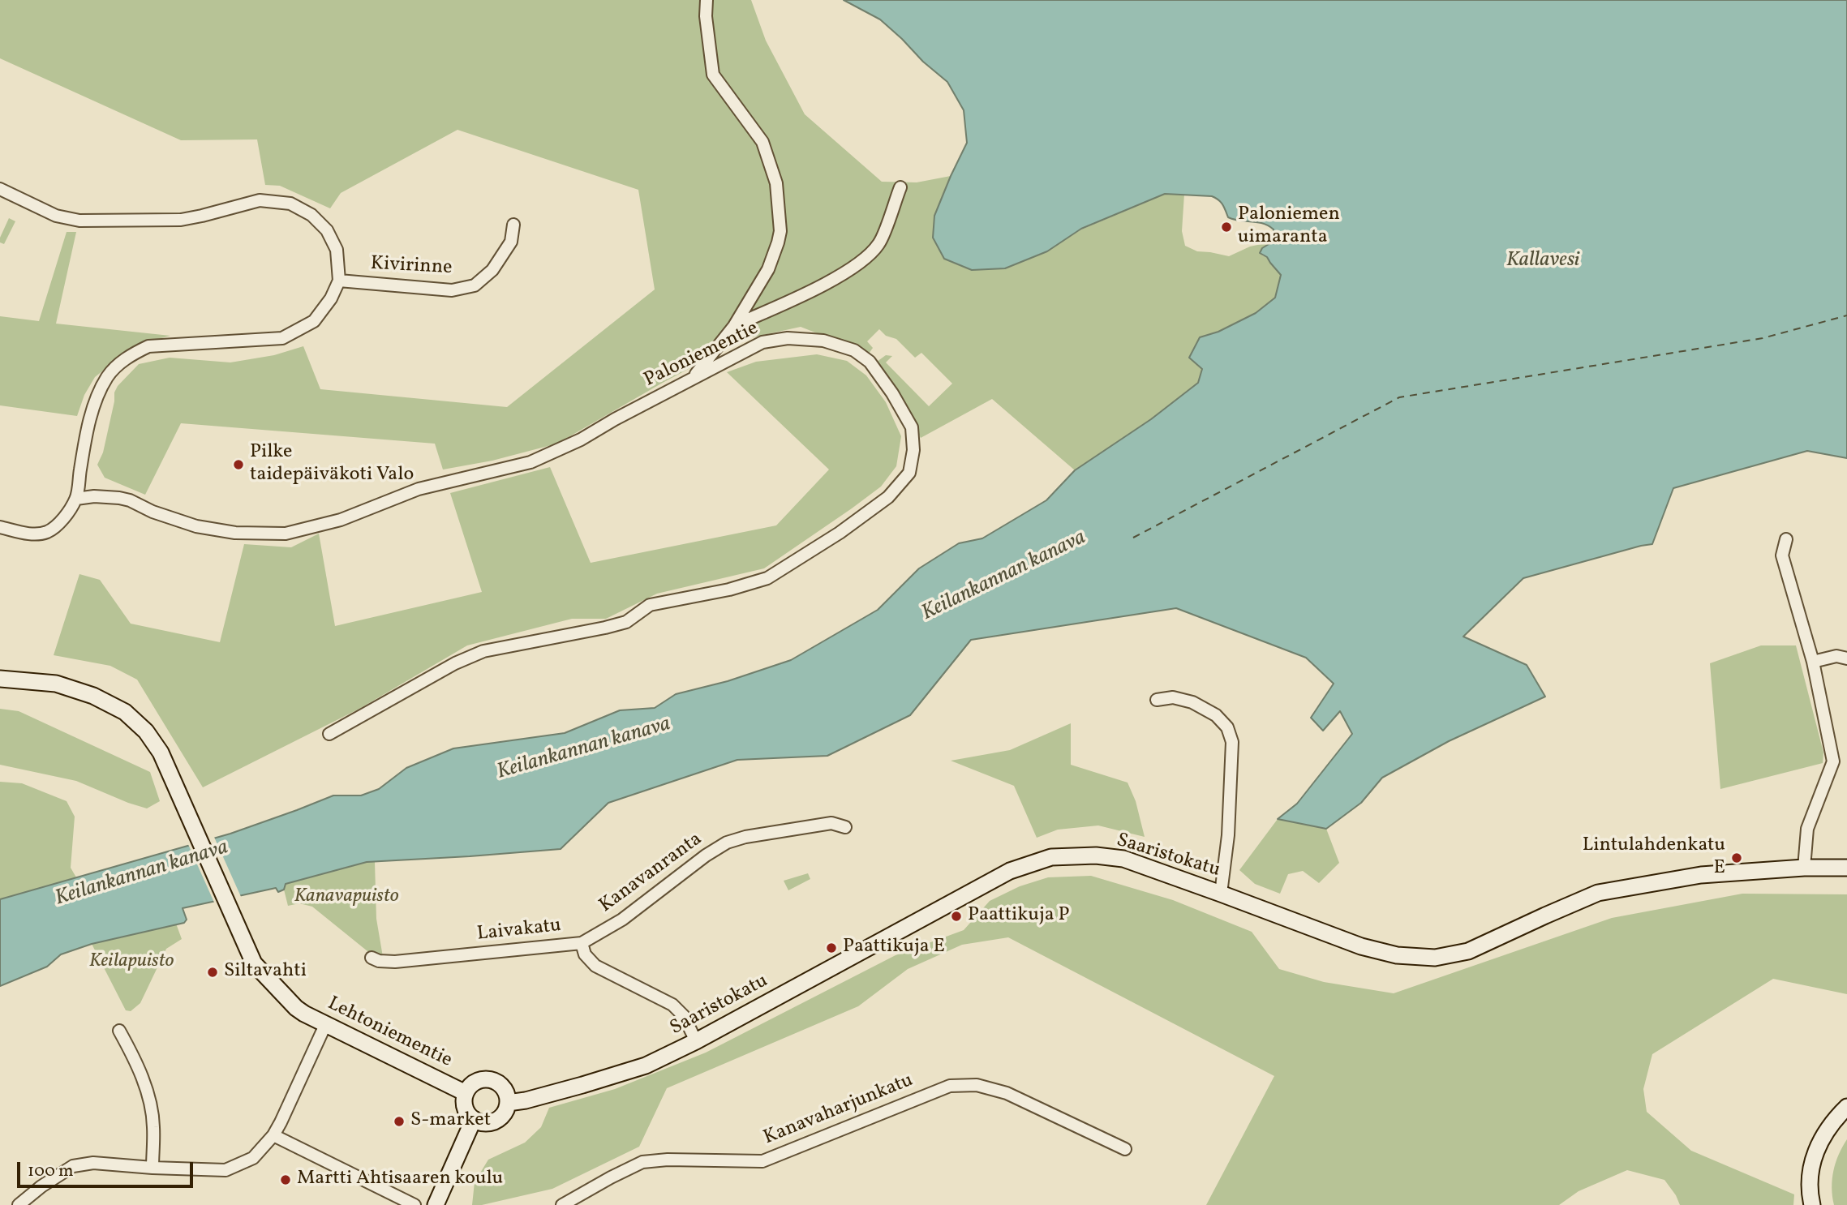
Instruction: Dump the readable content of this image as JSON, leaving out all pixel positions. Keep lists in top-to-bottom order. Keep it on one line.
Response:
{"streets":{"main road":["Saaristokatu","Lehtoniementie"],"street":["Kivirinne","Paloniementie","Kanavanranta","Laivakatu","Kanavaharjunkatu"]},"crossings":[["Saaristokatu","Laivakatu"],["Saaristokatu","Lehtoniementie"],["Kanavanranta","Laivakatu"]],"water":["Kallavesi","Keilankannan kanava"],"parks":["Kanavapuisto","Keilapuisto"],"places":["Paloniemen uimaranta","Pilke taidepäiväkoti Valo","Lintulahdenkatu E","Paattikuja P","Paattikuja E","Siltavahti","S-market","Martti Ahtisaaren koulu"],"scale_bar":"100 m"}
